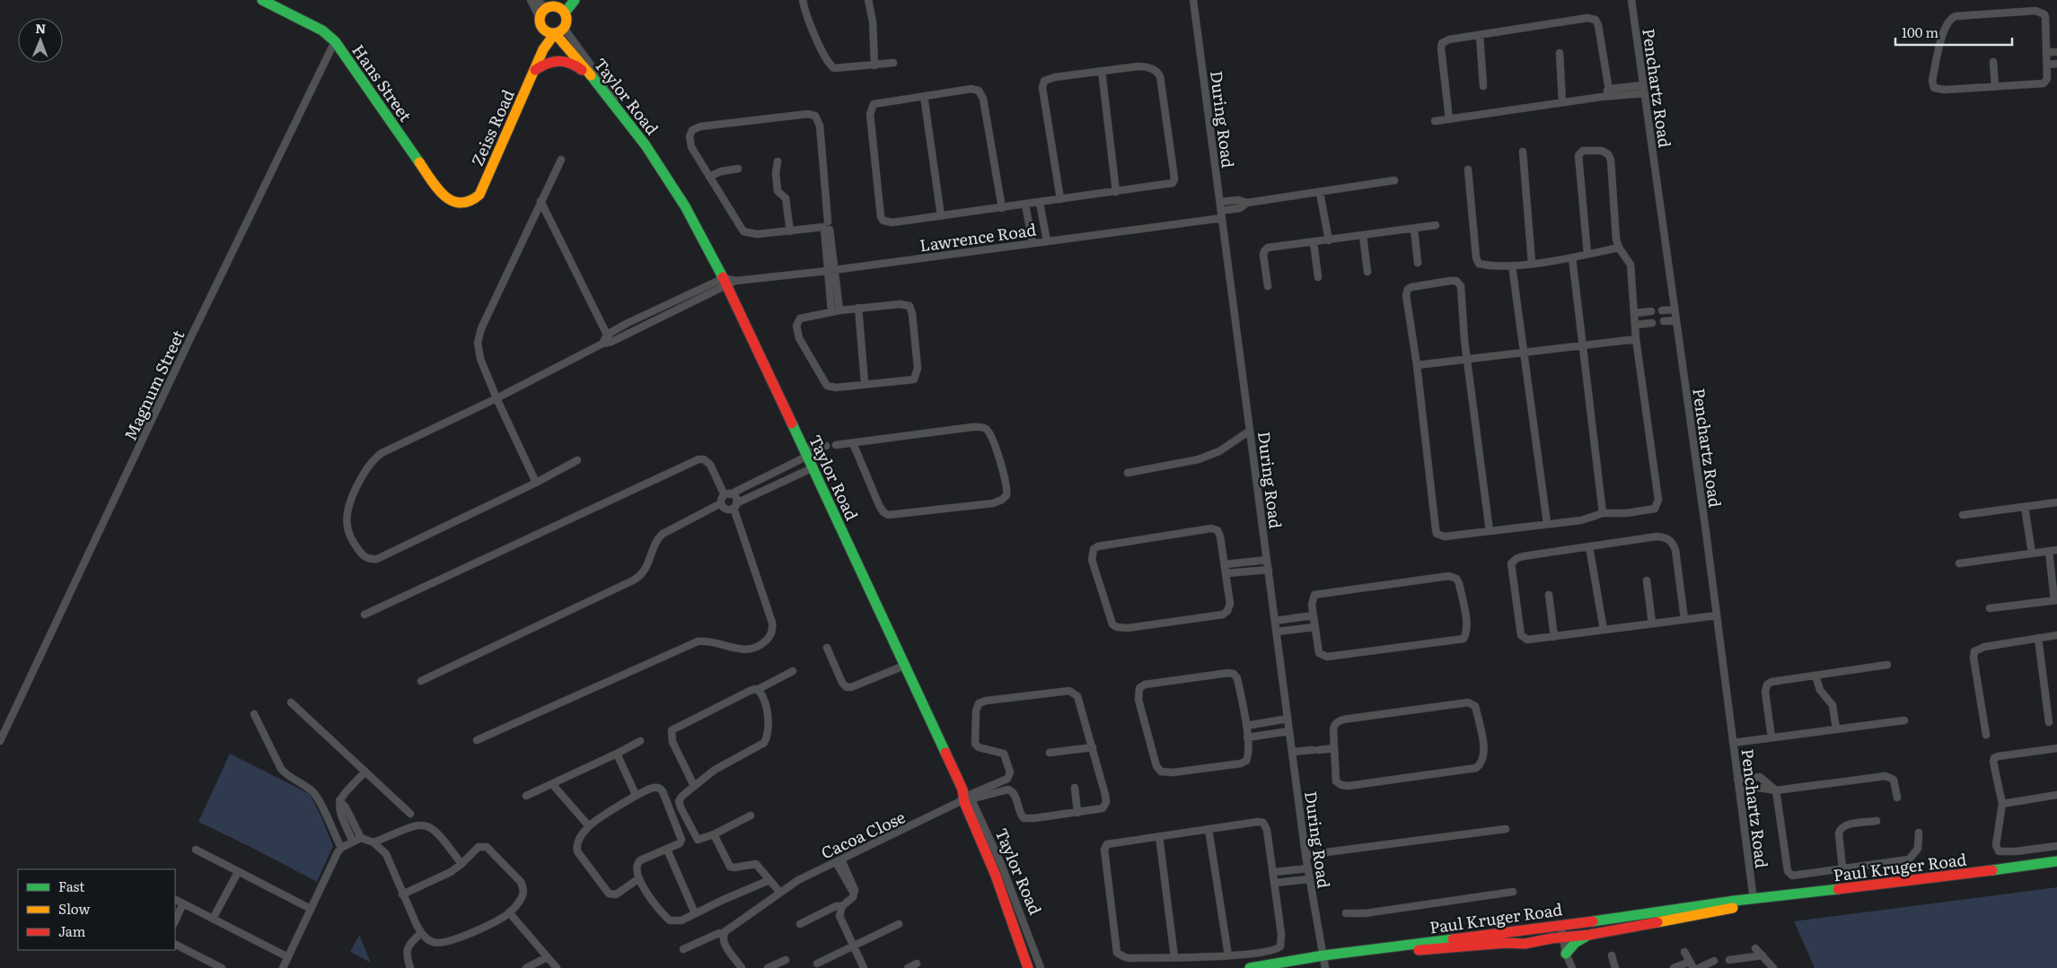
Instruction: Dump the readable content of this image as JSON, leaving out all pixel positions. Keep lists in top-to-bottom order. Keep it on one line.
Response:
{"streets":{"street":["Hans Street","Penchartz Road","Taylor Road","During Road","Zeiss Road","Lawrence Road","Magnum Street","Cacoa Close","Paul Kruger Road"]},"crossings":[["Hans Street","Zeiss Road"],["Hans Street","Magnum Street"],["Penchartz Road","Paul Kruger Road"],["Taylor Road","Zeiss Road"],["Taylor Road","Lawrence Road"],["Taylor Road","Cacoa Close"],["During Road","Lawrence Road"],["During Road","Paul Kruger Road"]],"legend":["Fast","Slow","Jam"],"scale_bar":"100 m","north":"top"}
